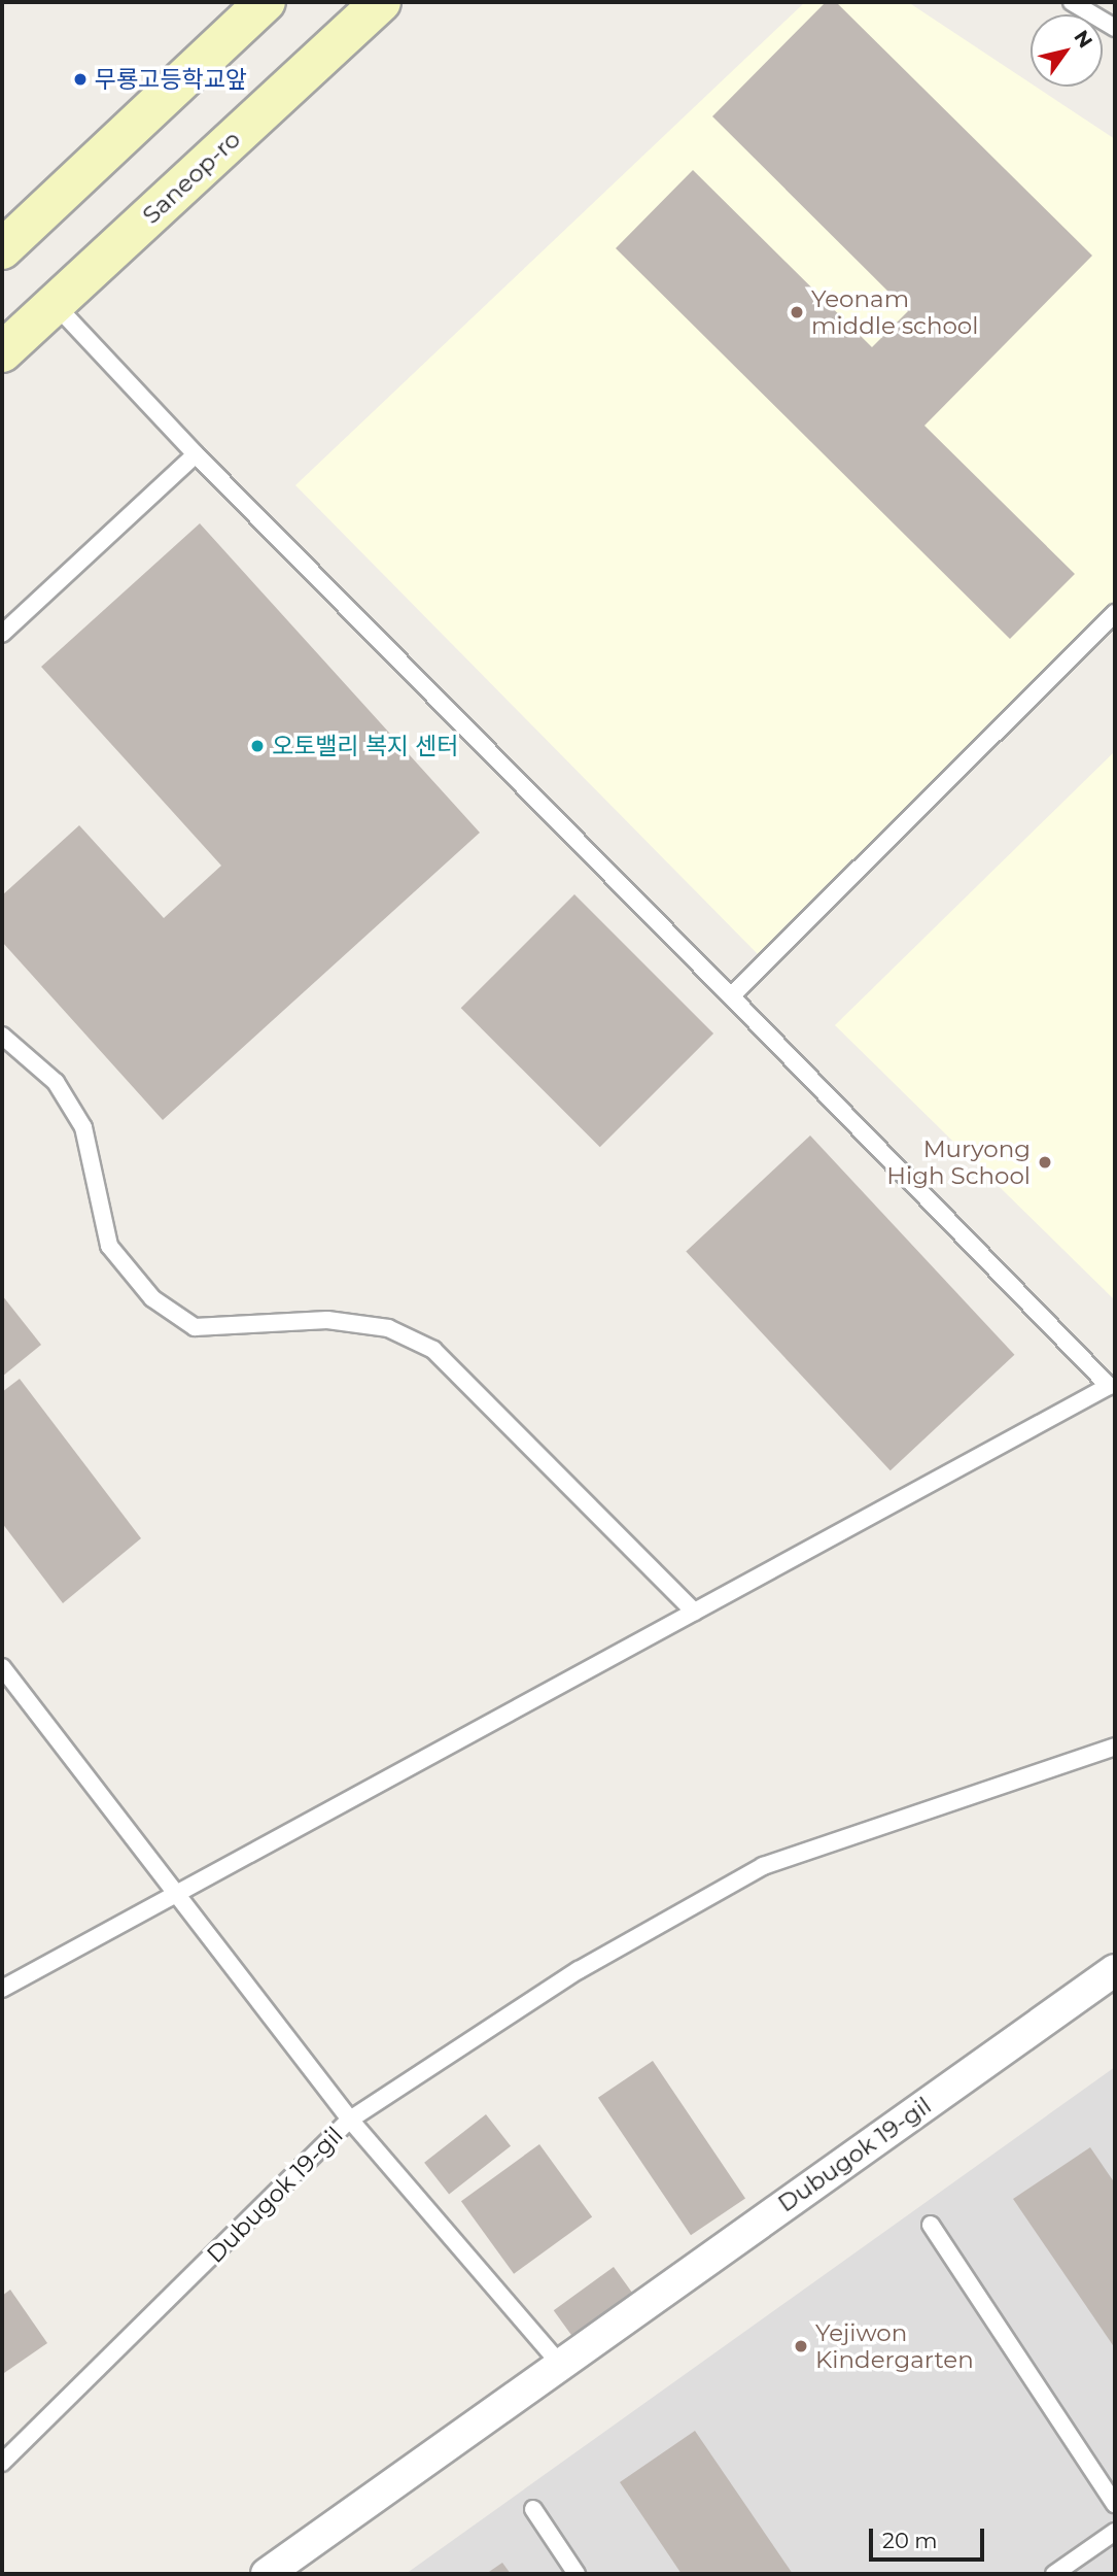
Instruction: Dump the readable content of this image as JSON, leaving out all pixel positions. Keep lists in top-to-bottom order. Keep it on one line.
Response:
{"streets":{"main road":["Saneop-ro"],"street":["Dubugok 19-gil"]},"places":["무룡고등학교앞","Yeonam middle school","오토밸리 복지 센터","Muryong High School","Yejiwon Kindergarten"],"scale_bar":"20 m","north":"top right"}
